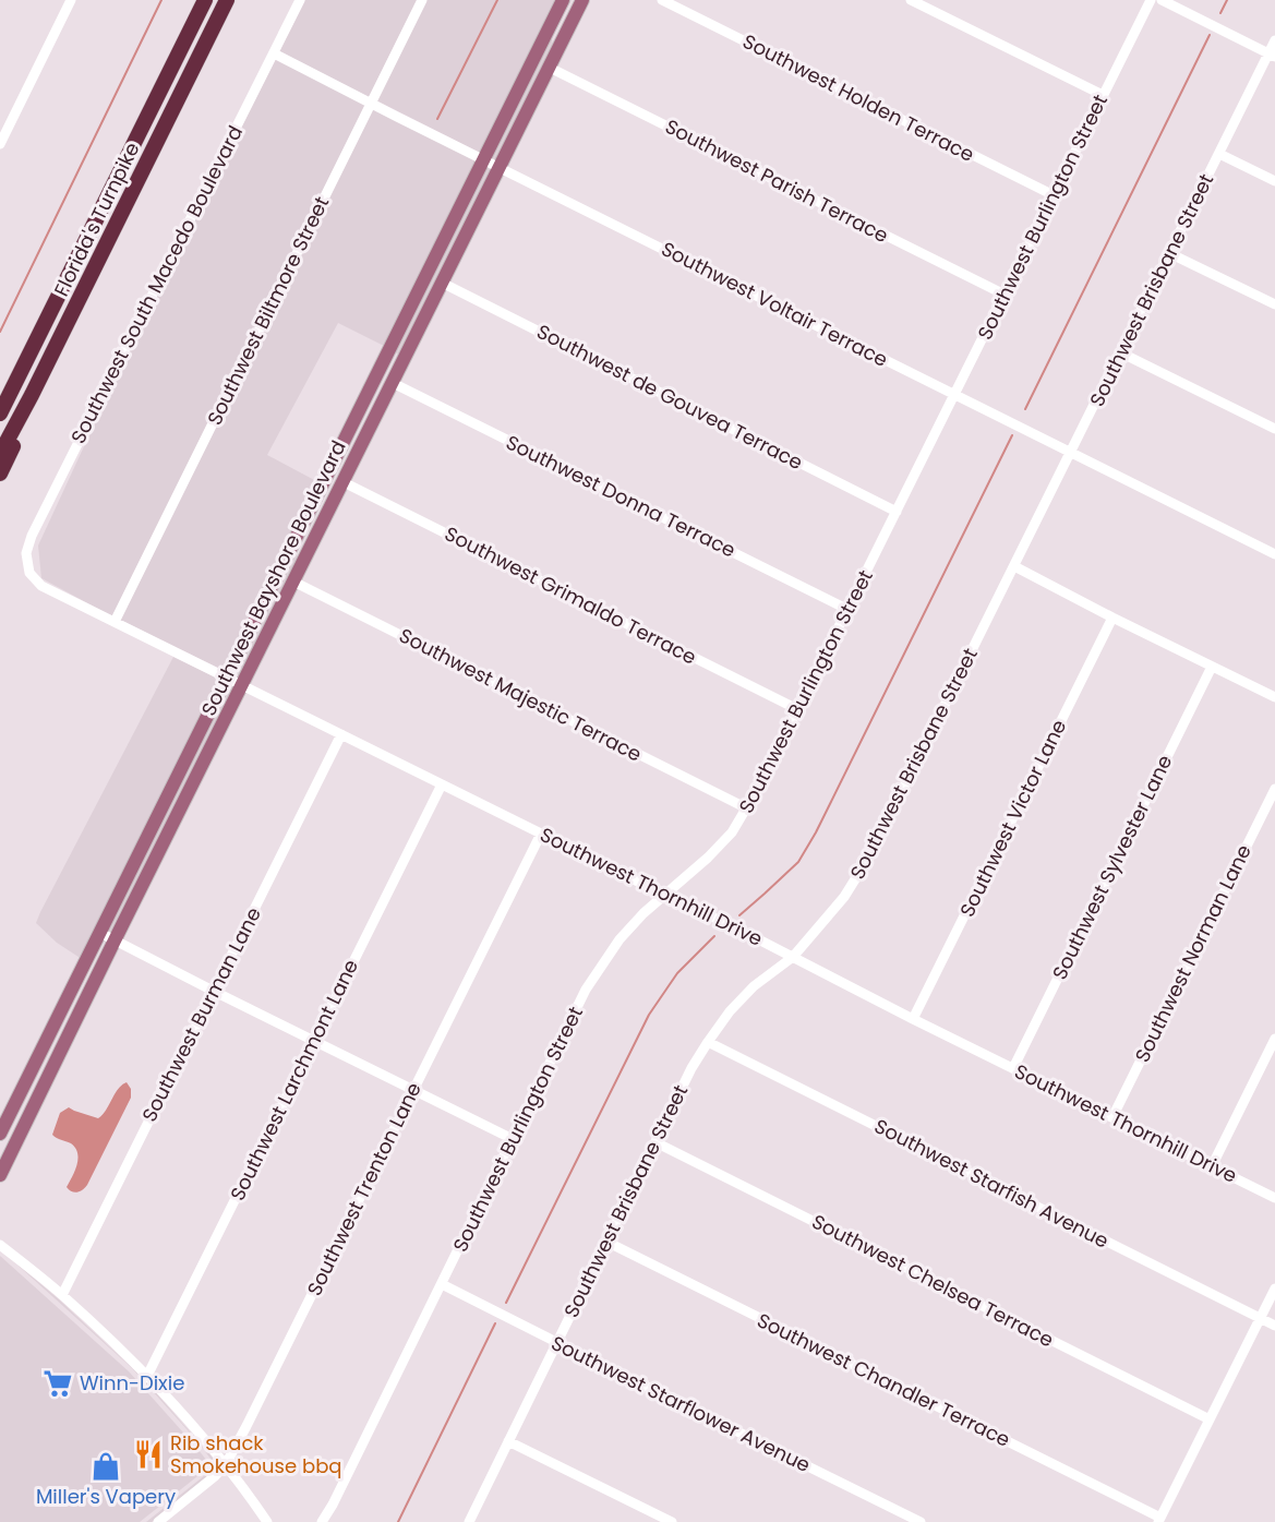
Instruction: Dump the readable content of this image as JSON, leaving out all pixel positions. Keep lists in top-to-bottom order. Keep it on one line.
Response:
{"streets":{"highway":["Florida's Turnpike"],"main road":["Southwest Bayshore Boulevard"],"street":["Southwest Holden Terrace","Southwest Parish Terrace","Southwest Burlington Street","Southwest South Macedo Boulevard","Southwest Brisbane Street","Southwest Voltair Terrace","Southwest Biltmore Street","Southwest de Gouvea Terrace","Southwest Donna Terrace","Southwest Grimaldo Terrace","Southwest Majestic Terrace","Southwest Victor Lane","Southwest Sylvester Lane","Southwest Thornhill Drive","Southwest Norman Lane","Southwest Burman Lane","Southwest Larchmont Lane","Southwest Starfish Avenue","Southwest Trenton Lane","Southwest Chelsea Terrace","Southwest Chandler Terrace","Southwest Starflower Avenue"]},"crossings":[["Southwest Holden Terrace","Southwest Burlington Street"],["Southwest Parish Terrace","Southwest Burlington Street"],["Southwest Parish Terrace","Southwest Bayshore Boulevard"],["Southwest Burlington Street","Southwest Voltair Terrace"],["Southwest Burlington Street","Southwest de Gouvea Terrace"],["Southwest Burlington Street","Southwest Donna Terrace"],["Southwest Burlington Street","Southwest Grimaldo Terrace"],["Southwest Burlington Street","Southwest Majestic Terrace"],["Southwest Burlington Street","Southwest Thornhill Drive"],["Southwest Burlington Street","Southwest Starflower Avenue"],["Southwest South Macedo Boulevard","Southwest Voltair Terrace"],["Southwest South Macedo Boulevard","Southwest Thornhill Drive"],["Southwest Brisbane Street","Southwest Voltair Terrace"],["Southwest Brisbane Street","Southwest Thornhill Drive"],["Southwest Brisbane Street","Southwest Starfish Avenue"],["Southwest Brisbane Street","Southwest Chelsea Terrace"],["Southwest Brisbane Street","Southwest Chandler Terrace"],["Southwest Brisbane Street","Southwest Starflower Avenue"],["Southwest Voltair Terrace","Southwest Biltmore Street"],["Southwest Voltair Terrace","Southwest Bayshore Boulevard"],["Southwest Biltmore Street","Southwest Thornhill Drive"],["Southwest de Gouvea Terrace","Southwest Bayshore Boulevard"],["Southwest Donna Terrace","Southwest Bayshore Boulevard"],["Southwest Bayshore Boulevard","Southwest Grimaldo Terrace"],["Southwest Bayshore Boulevard","Southwest Majestic Terrace"],["Southwest Bayshore Boulevard","Southwest Thornhill Drive"],["Southwest Victor Lane","Southwest Thornhill Drive"],["Southwest Sylvester Lane","Southwest Thornhill Drive"],["Southwest Thornhill Drive","Southwest Norman Lane"],["Southwest Thornhill Drive","Southwest Burman Lane"],["Southwest Thornhill Drive","Southwest Larchmont Lane"],["Southwest Thornhill Drive","Southwest Trenton Lane"]],"places":{"supermarket":["Winn-Dixie"],"restaurant":["Rib shack Smokehouse bbq"],"shop":["Miller's Vapery"]}}
